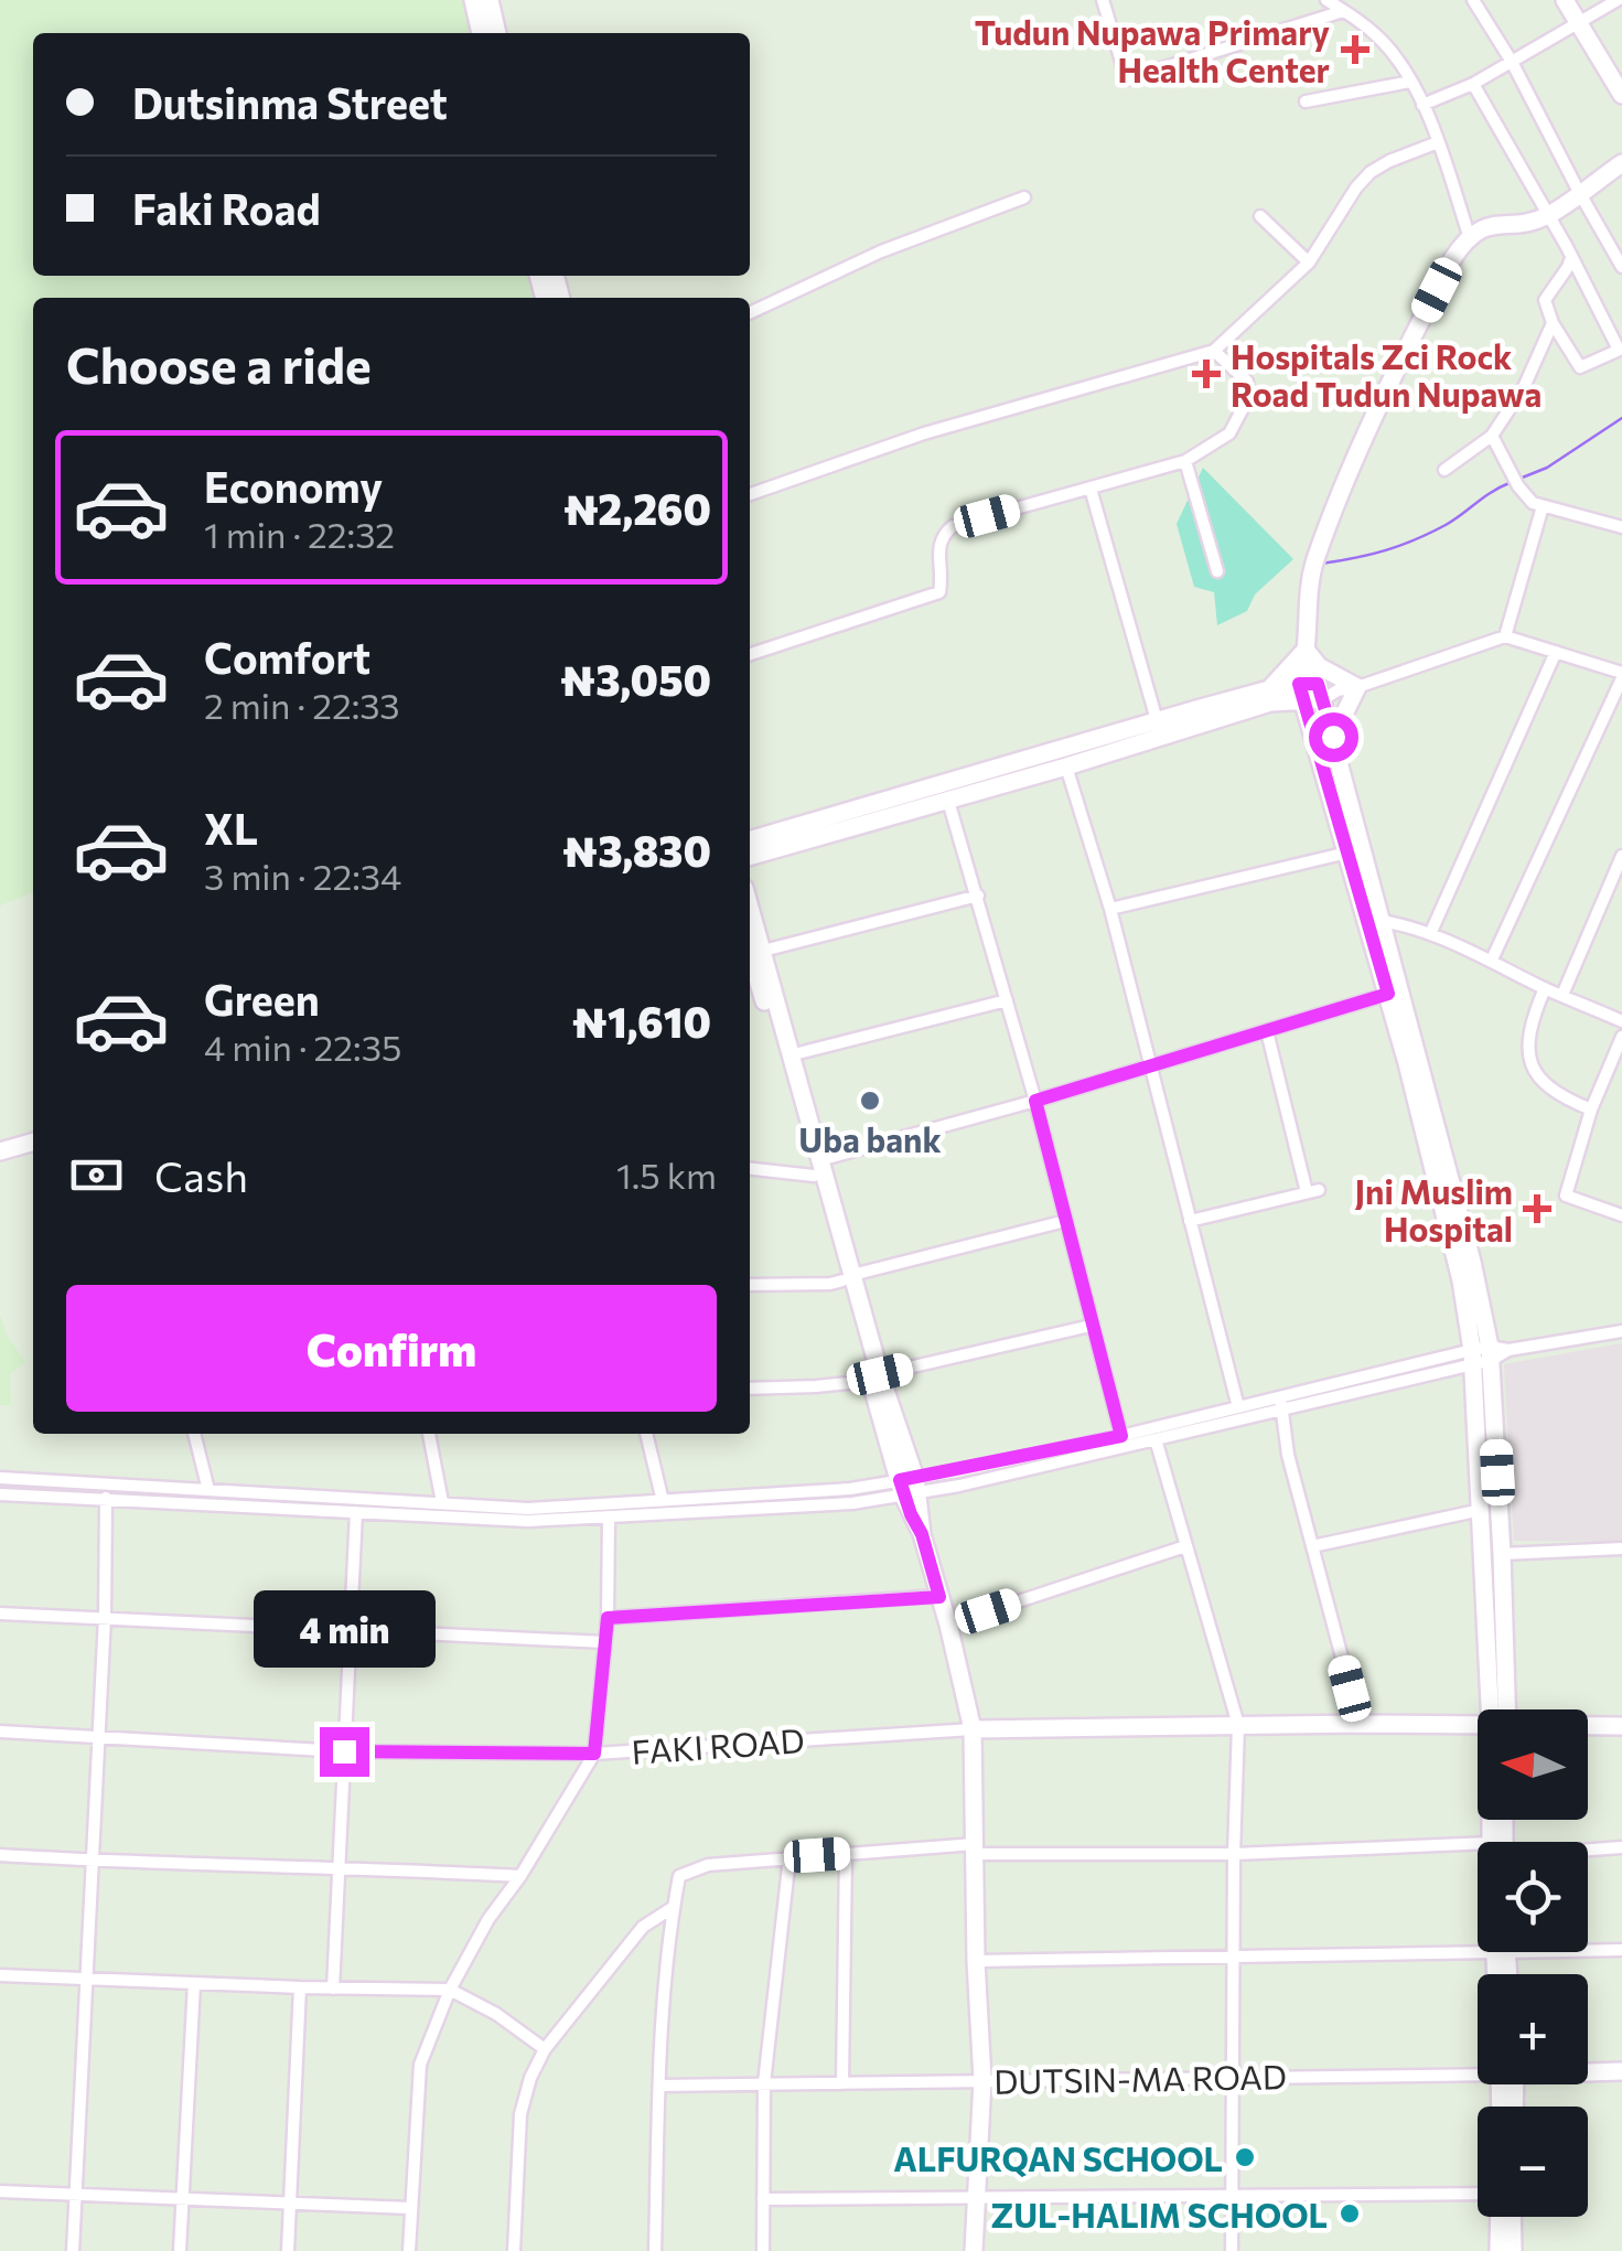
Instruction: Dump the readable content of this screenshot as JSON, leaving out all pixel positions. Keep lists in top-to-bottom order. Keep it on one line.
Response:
{"streets":{"street":["FAKI ROAD","DUTSIN-MA ROAD"]},"places":{"health":["Tudun Nupawa Primary Health Center","Hospitals Zci Rock Road Tudun Nupawa","Jni Muslim Hospital"],"other":["Uba bank","ALFURQAN SCHOOL","ZUL-HALIM SCHOOL"]},"north":"left","page":{"banner":["Dutsinma Street","Faki Road"],"heading":"Choose a ride","list":[{"name":"Economy","note":"1 min · 22:32","value":"₦2,260"},{"name":"Comfort","note":"2 min · 22:33","value":"₦3,050"},{"name":"XL","note":"3 min · 22:34","value":"₦3,830"},{"name":"Green","note":"4 min · 22:35","value":"₦1,610"}],"pay":["Cash","1.5 km"],"buttons":"Confirm","bubble":"4 min","map_buttons":["+","−"]}}
